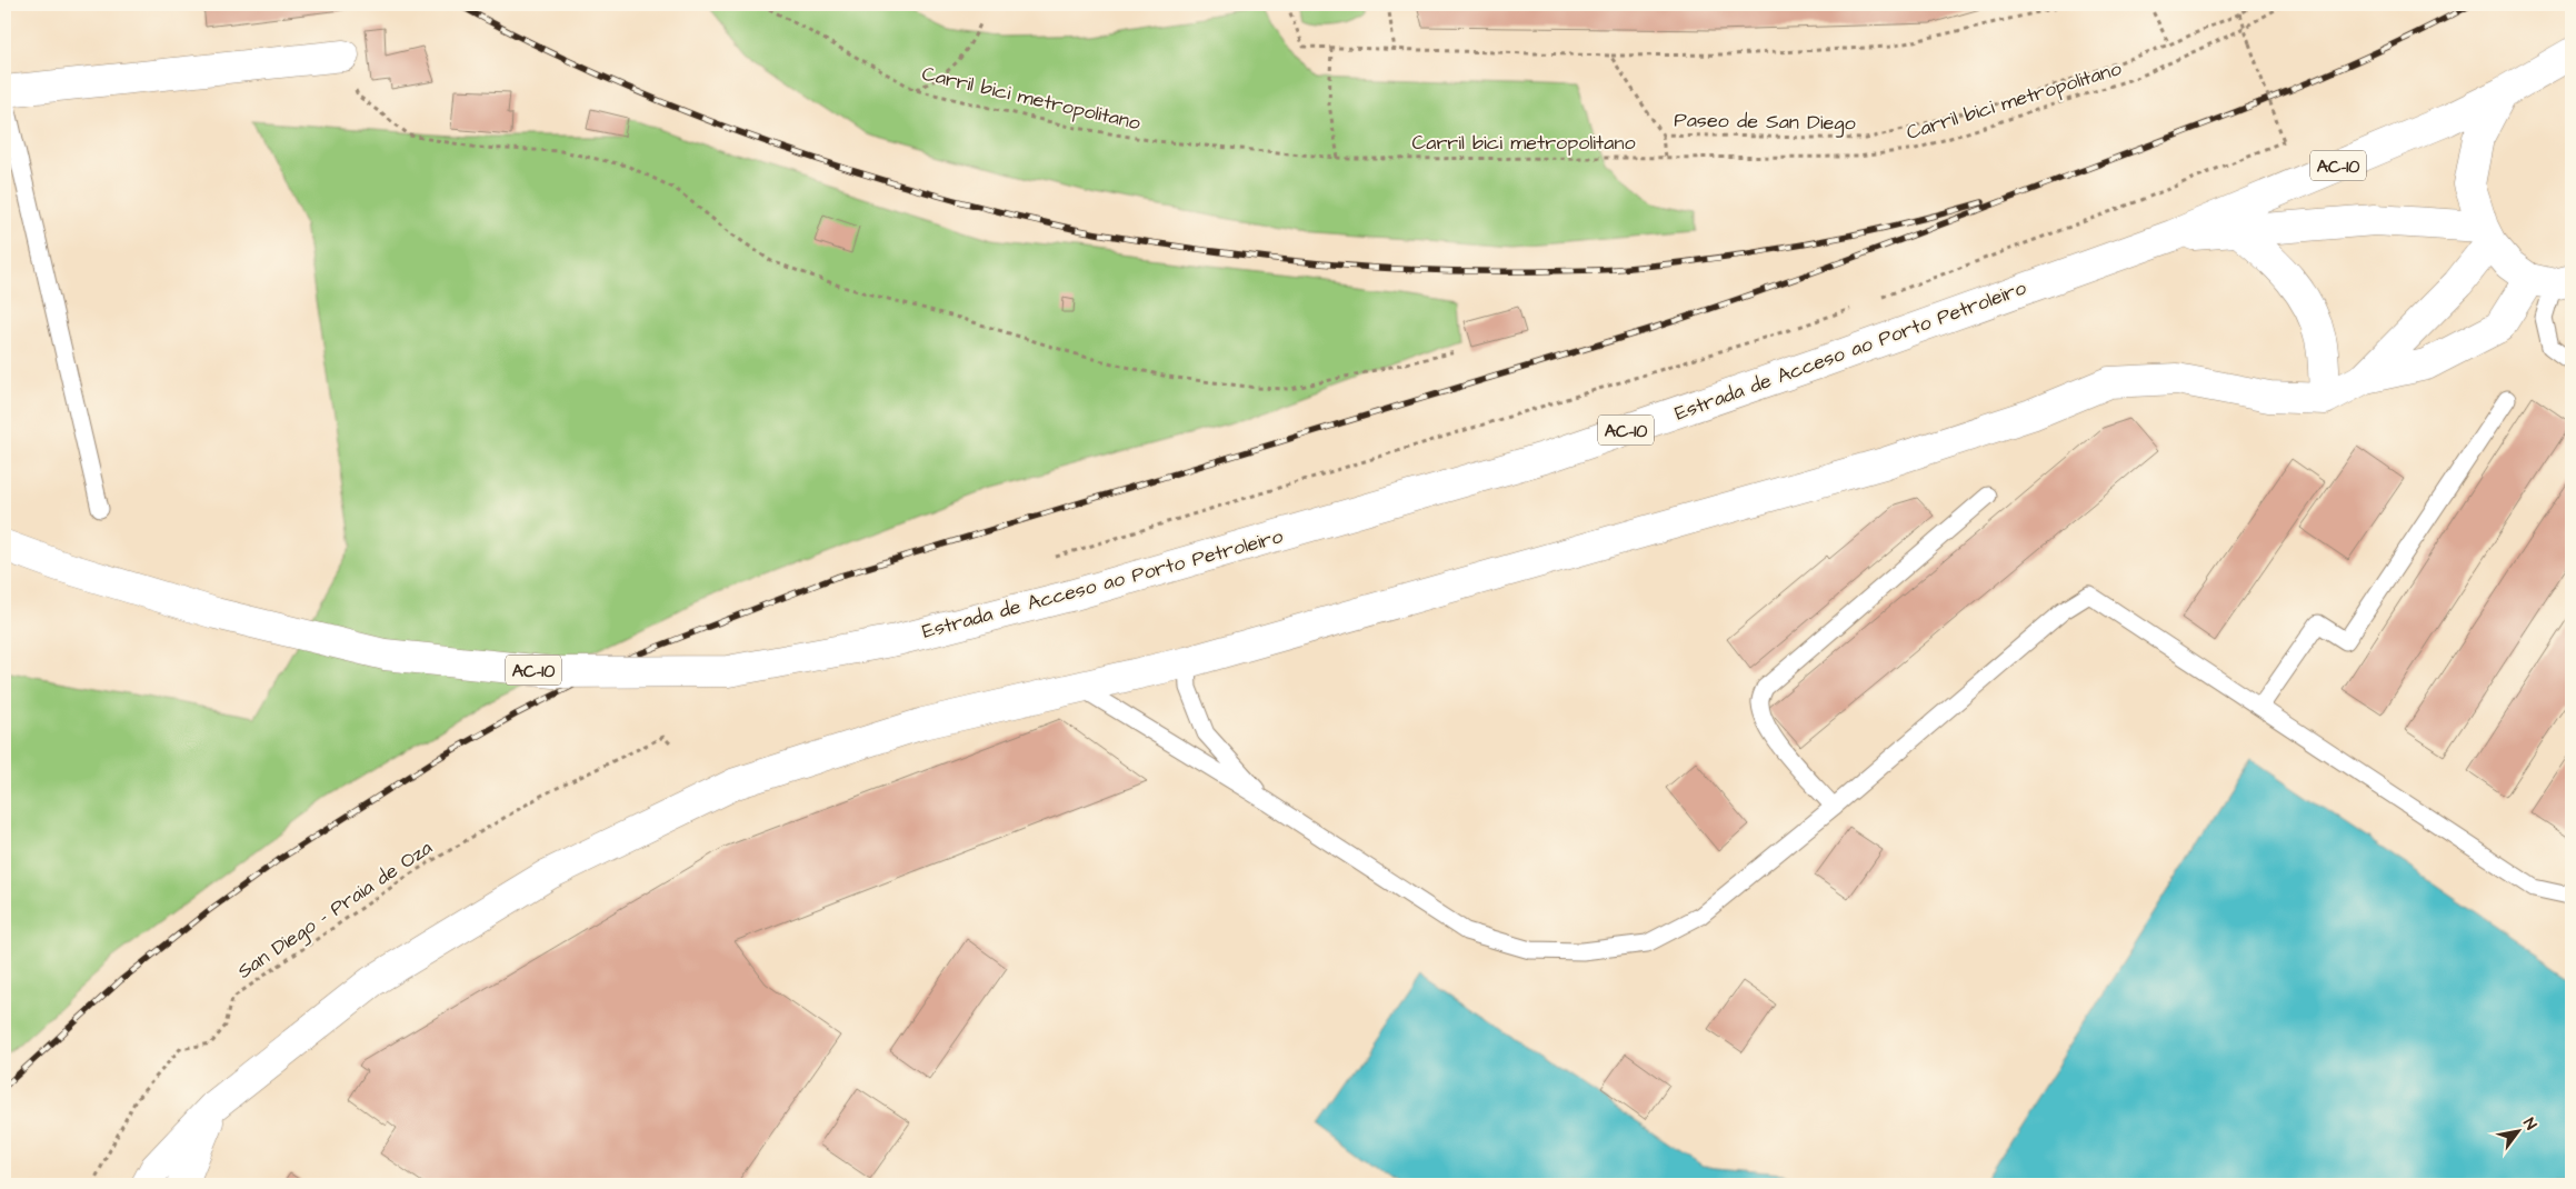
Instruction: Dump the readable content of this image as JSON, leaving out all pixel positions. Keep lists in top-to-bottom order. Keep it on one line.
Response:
{"streets":{"street":["AC-10","Estrada de Acceso ao Porto Petroleiro"],"path":["Carril bici metropolitano","Paseo de San Diego","San Diego - Praia de Oza"]},"north":"top right"}
